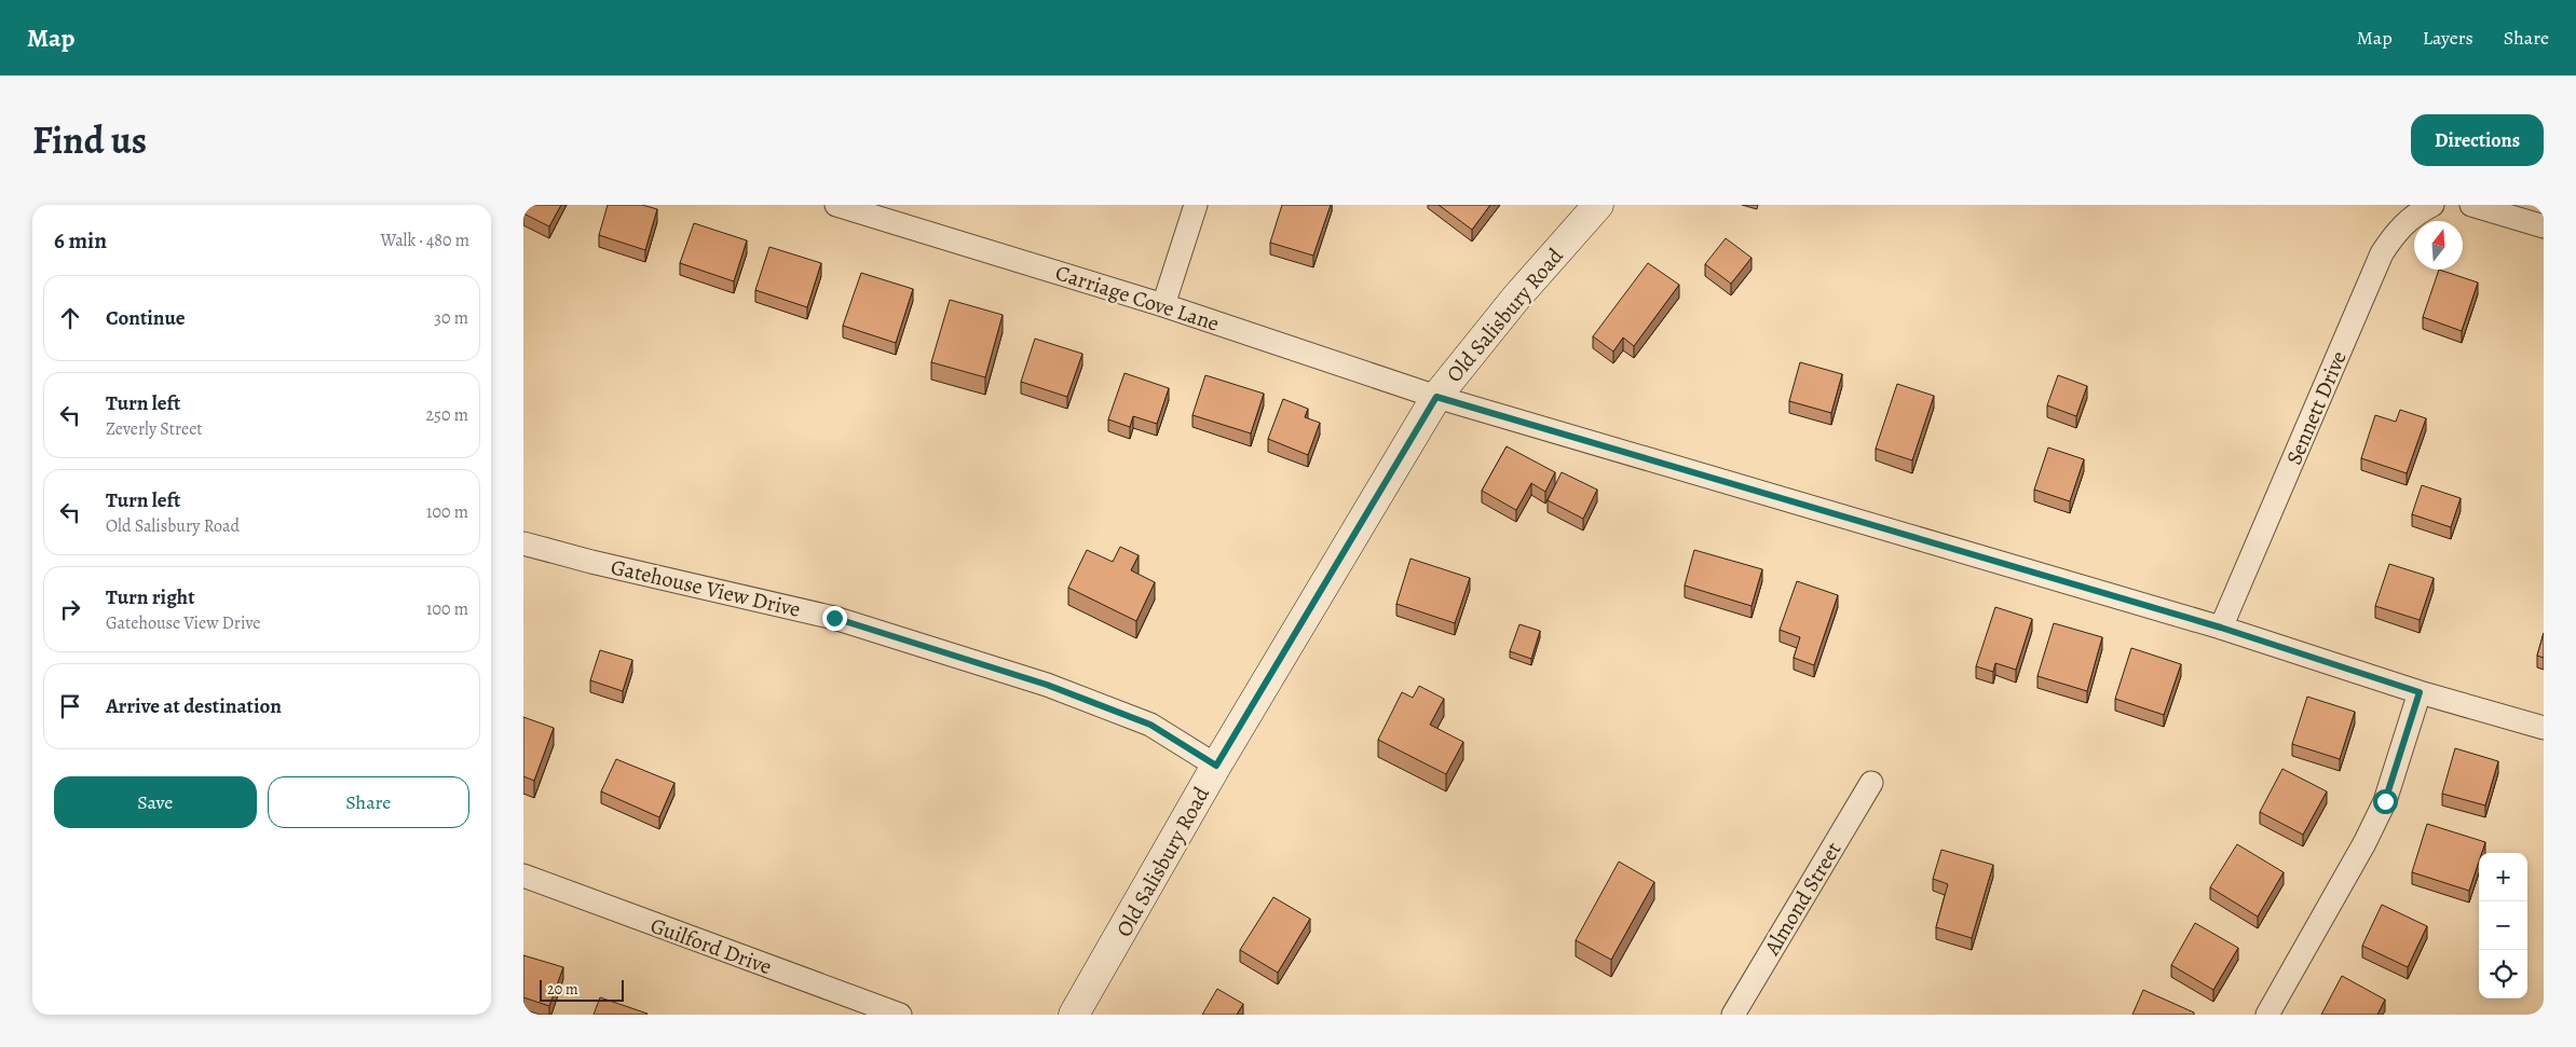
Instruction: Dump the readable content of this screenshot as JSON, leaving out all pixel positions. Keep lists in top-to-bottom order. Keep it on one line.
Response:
{"streets":{"main road":["Old Salisbury Road"],"street":["Carriage Cove Lane","Sennett Drive","Gatehouse View Drive","Almond Street","Guilford Drive"]},"crossings":[["Carriage Cove Lane","Old Salisbury Road"],["Carriage Cove Lane","Sennett Drive"],["Old Salisbury Road","Gatehouse View Drive"]],"scale_bar":"20 m","north":"top","page":{"header":"Map","nav":["Map","Layers","Share"],"title":"Find us","buttons":["Directions",["Save","Share"]],"heading":["6 min","Walk · 480 m"],"list":[["Continue","30 m"],["Turn left","Zeverly Street","250 m"],["Turn left","Old Salisbury Road","100 m"],["Turn right","Gatehouse View Drive","100 m"],"Arrive at destination"],"map_buttons":["+","−"],"scale":"20 m"}}
